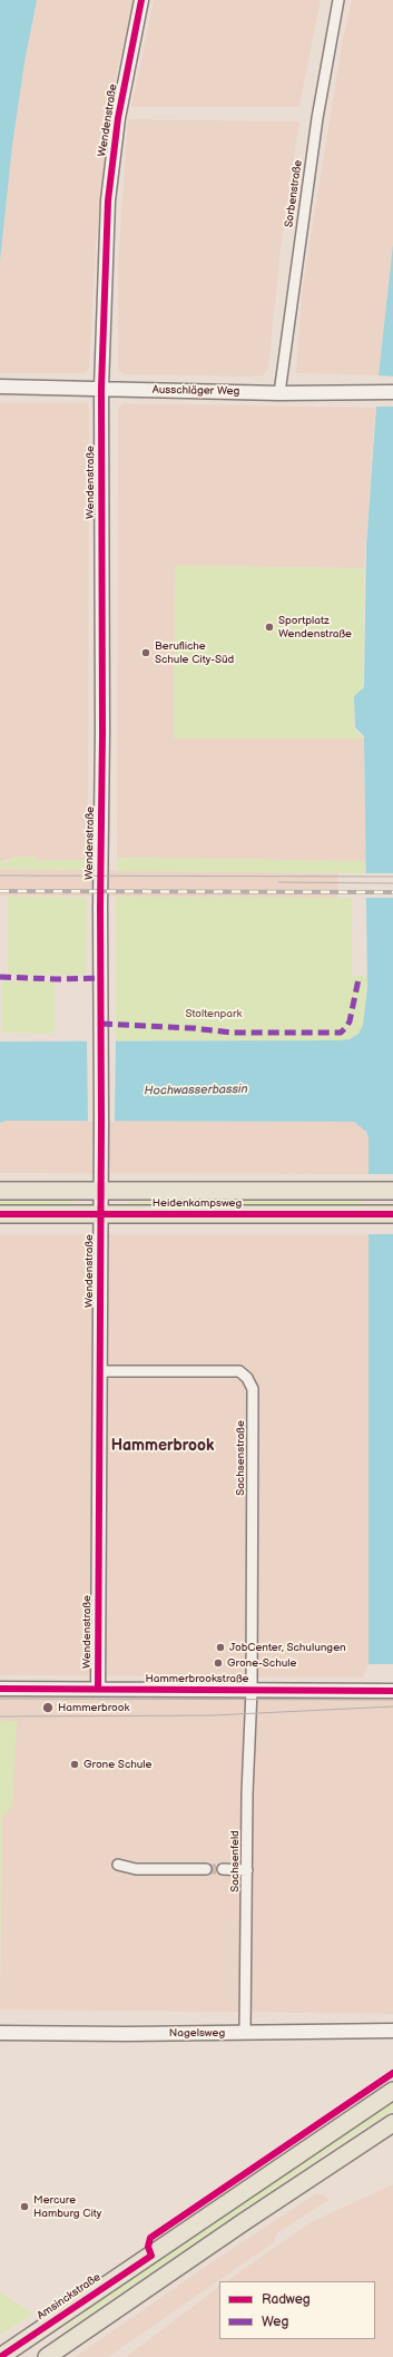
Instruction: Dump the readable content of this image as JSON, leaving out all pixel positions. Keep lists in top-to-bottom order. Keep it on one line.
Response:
{"streets":{"main road":["Heidenkampsweg","Amsinckstraße"],"street":["Wendenstraße","Sorbenstraße","Ausschläger Weg","Sachsenstraße","Hammerbrookstraße","Sachsenfeld","Nagelsweg"]},"crossings":[["Wendenstraße","Ausschläger Weg"],["Wendenstraße","Heidenkampsweg"],["Wendenstraße","Sachsenstraße"],["Wendenstraße","Hammerbrookstraße"],["Sorbenstraße","Ausschläger Weg"],["Sachsenstraße","Hammerbrookstraße"],["Sachsenstraße","Sachsenfeld"],["Hammerbrookstraße","Sachsenfeld"],["Sachsenfeld","Nagelsweg"]],"districts":["Hammerbrook"],"water":["Hochwasserbassin"],"parks":["Stoltenpark"],"places":["Sportplatz Wendenstraße","Berufliche Schule City-Süd","JobCenter, Schulungen","Grone-Schule","Hammerbrook","Grone Schule","Mercure Hamburg City"],"legend":["Radweg","Weg"]}
